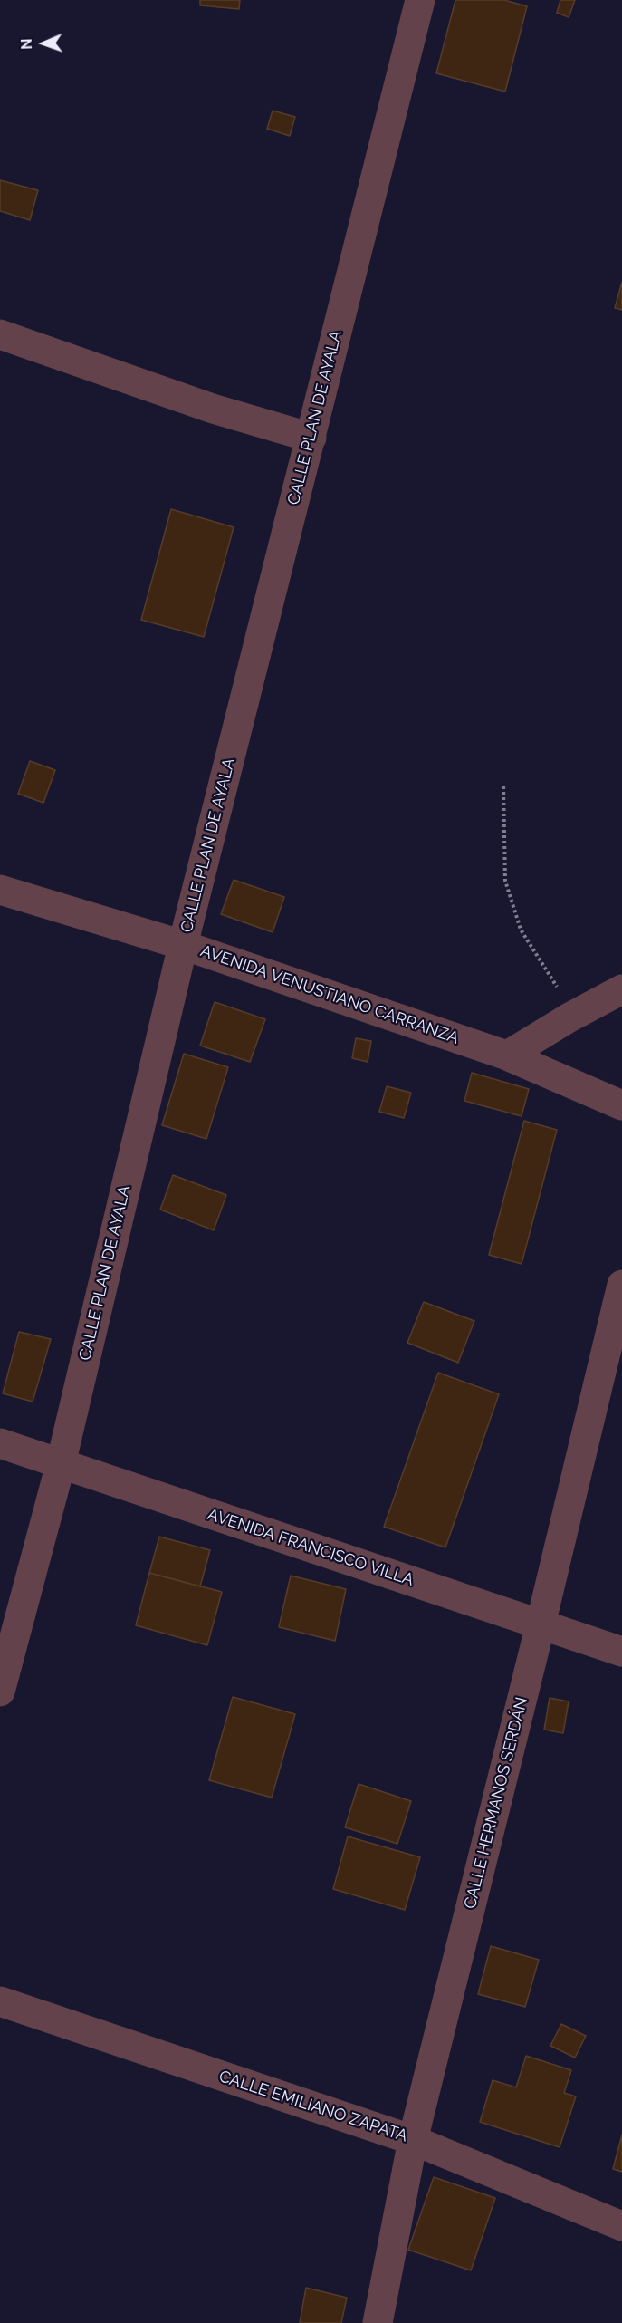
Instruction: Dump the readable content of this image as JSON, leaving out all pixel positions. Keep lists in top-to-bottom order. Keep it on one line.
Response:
{"streets":{"street":["CALLE PLAN DE AYALA","AVENIDA VENUSTIANO CARRANZA","AVENIDA FRANCISCO VILLA","CALLE HERMANOS SERDÁN","CALLE EMILIANO ZAPATA"]},"crossings":[["CALLE PLAN DE AYALA","AVENIDA VENUSTIANO CARRANZA"],["CALLE PLAN DE AYALA","AVENIDA FRANCISCO VILLA"],["AVENIDA FRANCISCO VILLA","CALLE HERMANOS SERDÁN"],["CALLE HERMANOS SERDÁN","CALLE EMILIANO ZAPATA"]],"north":"left"}
